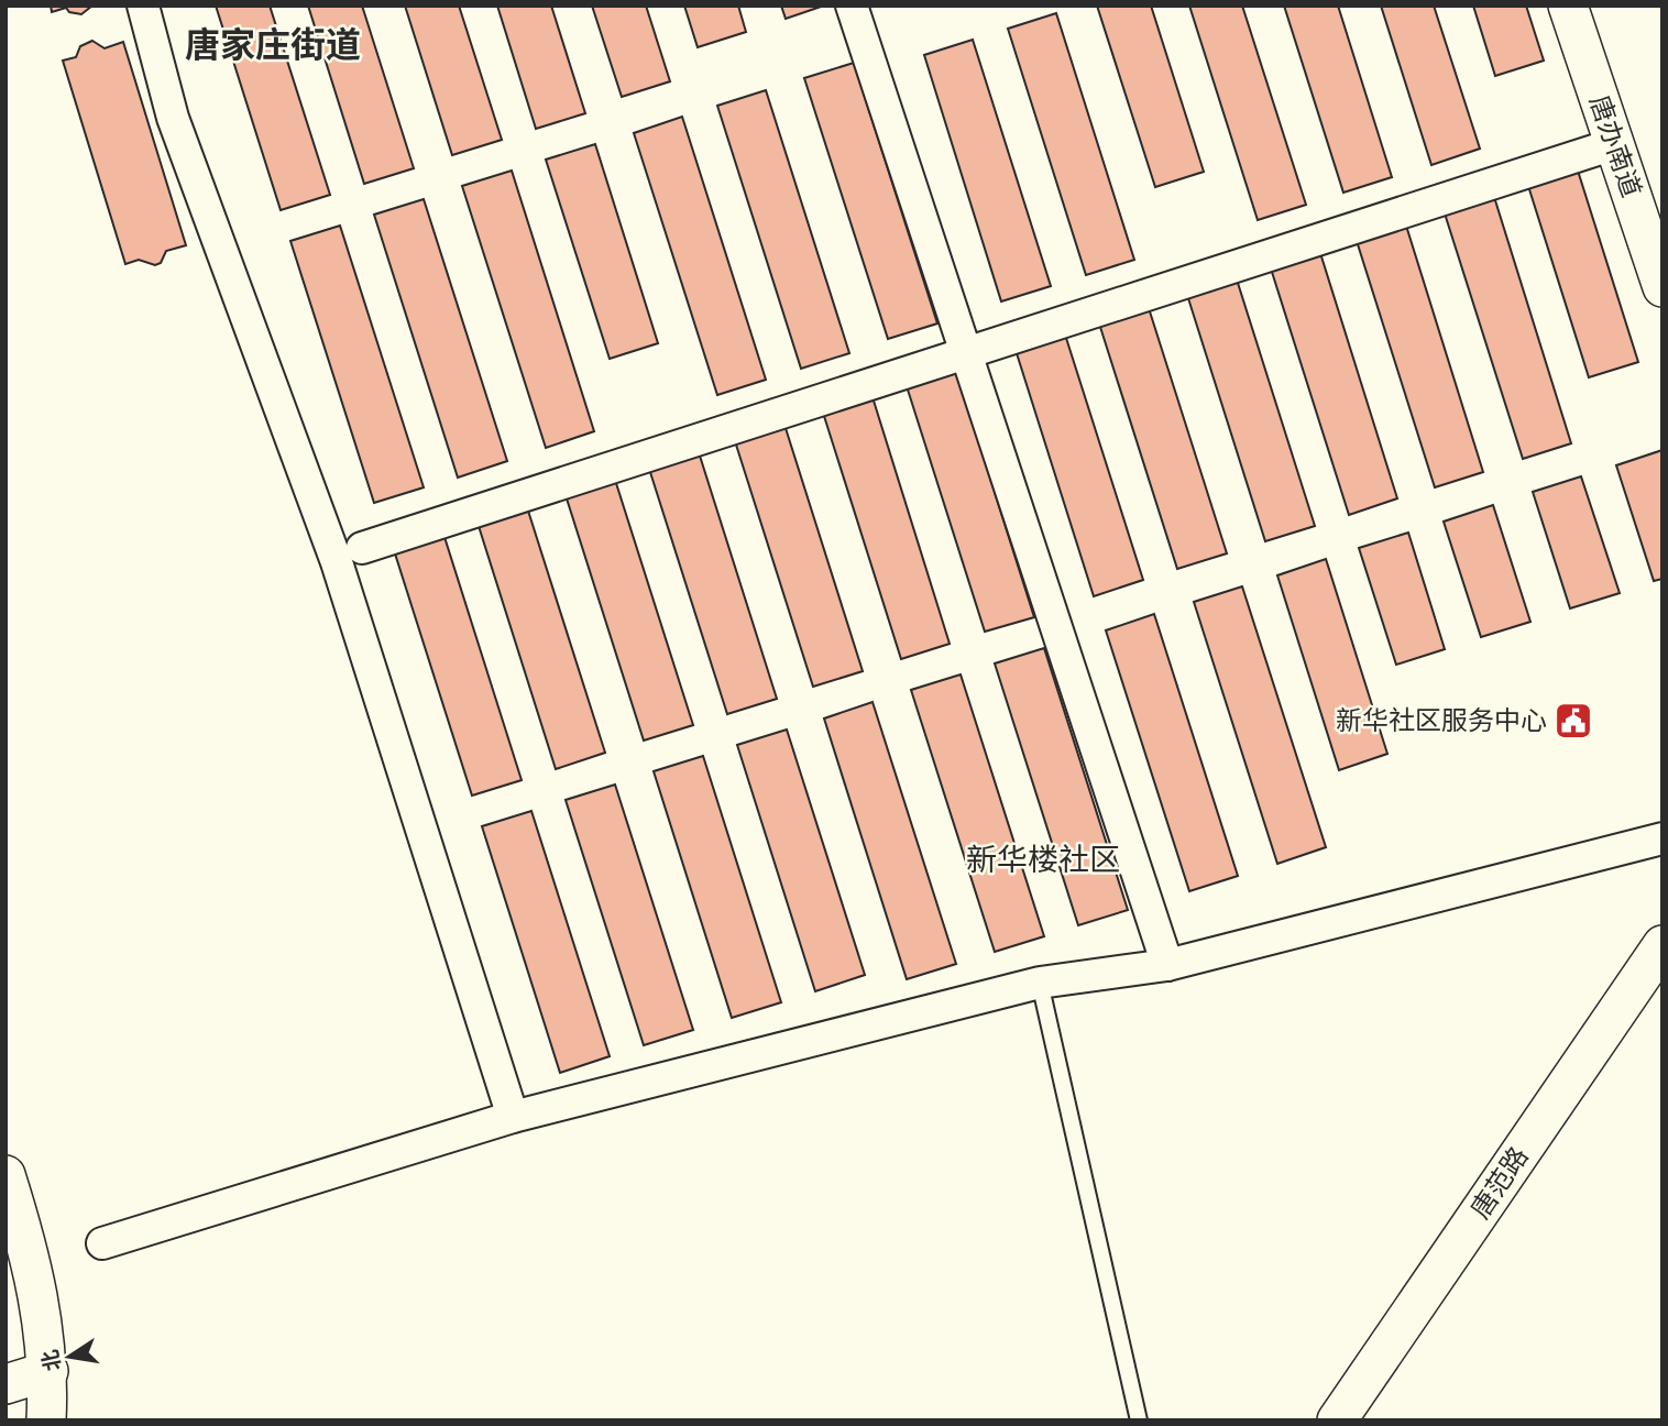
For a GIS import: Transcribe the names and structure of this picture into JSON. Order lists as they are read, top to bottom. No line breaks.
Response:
{"streets":{"street":["唐办南道","唐范路"]},"districts":["唐家庄街道","新华楼社区"],"places":{"public building":["新华社区服务中心"]},"north":"left"}
